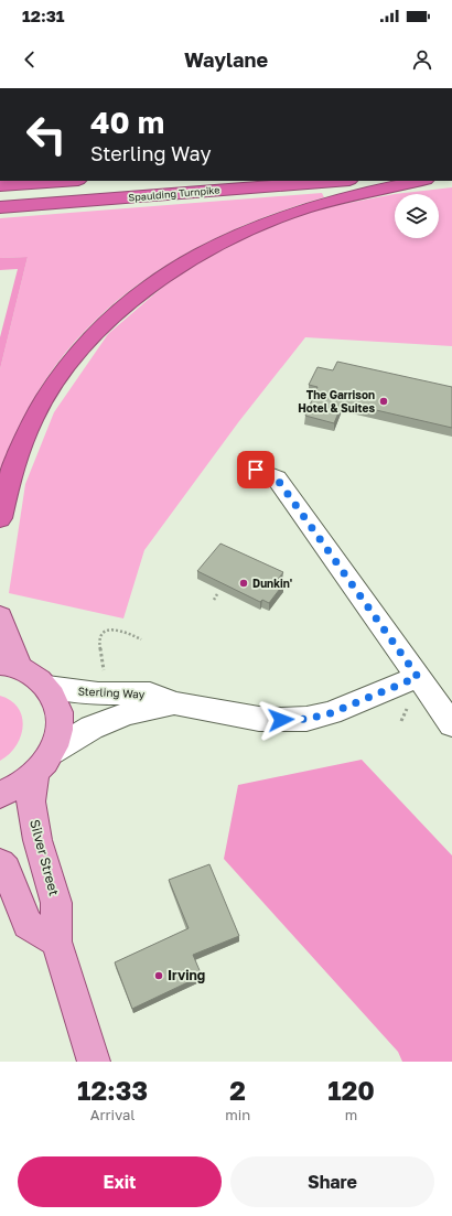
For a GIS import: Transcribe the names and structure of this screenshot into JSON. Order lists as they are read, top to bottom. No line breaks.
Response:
{"streets":{"highway":["Spaulding Turnpike"],"main road":["Silver Street"],"lane":["Sterling Way"]},"places":["The Garrison Hotel & Suites","Dunkin'","Irving"],"page":{"status":"12:31","header":"Waylane","turn":["40 m","Sterling Way"],"eta":["12:33","Arrival","2","min","120","m"],"buttons":["Exit","Share"]}}
